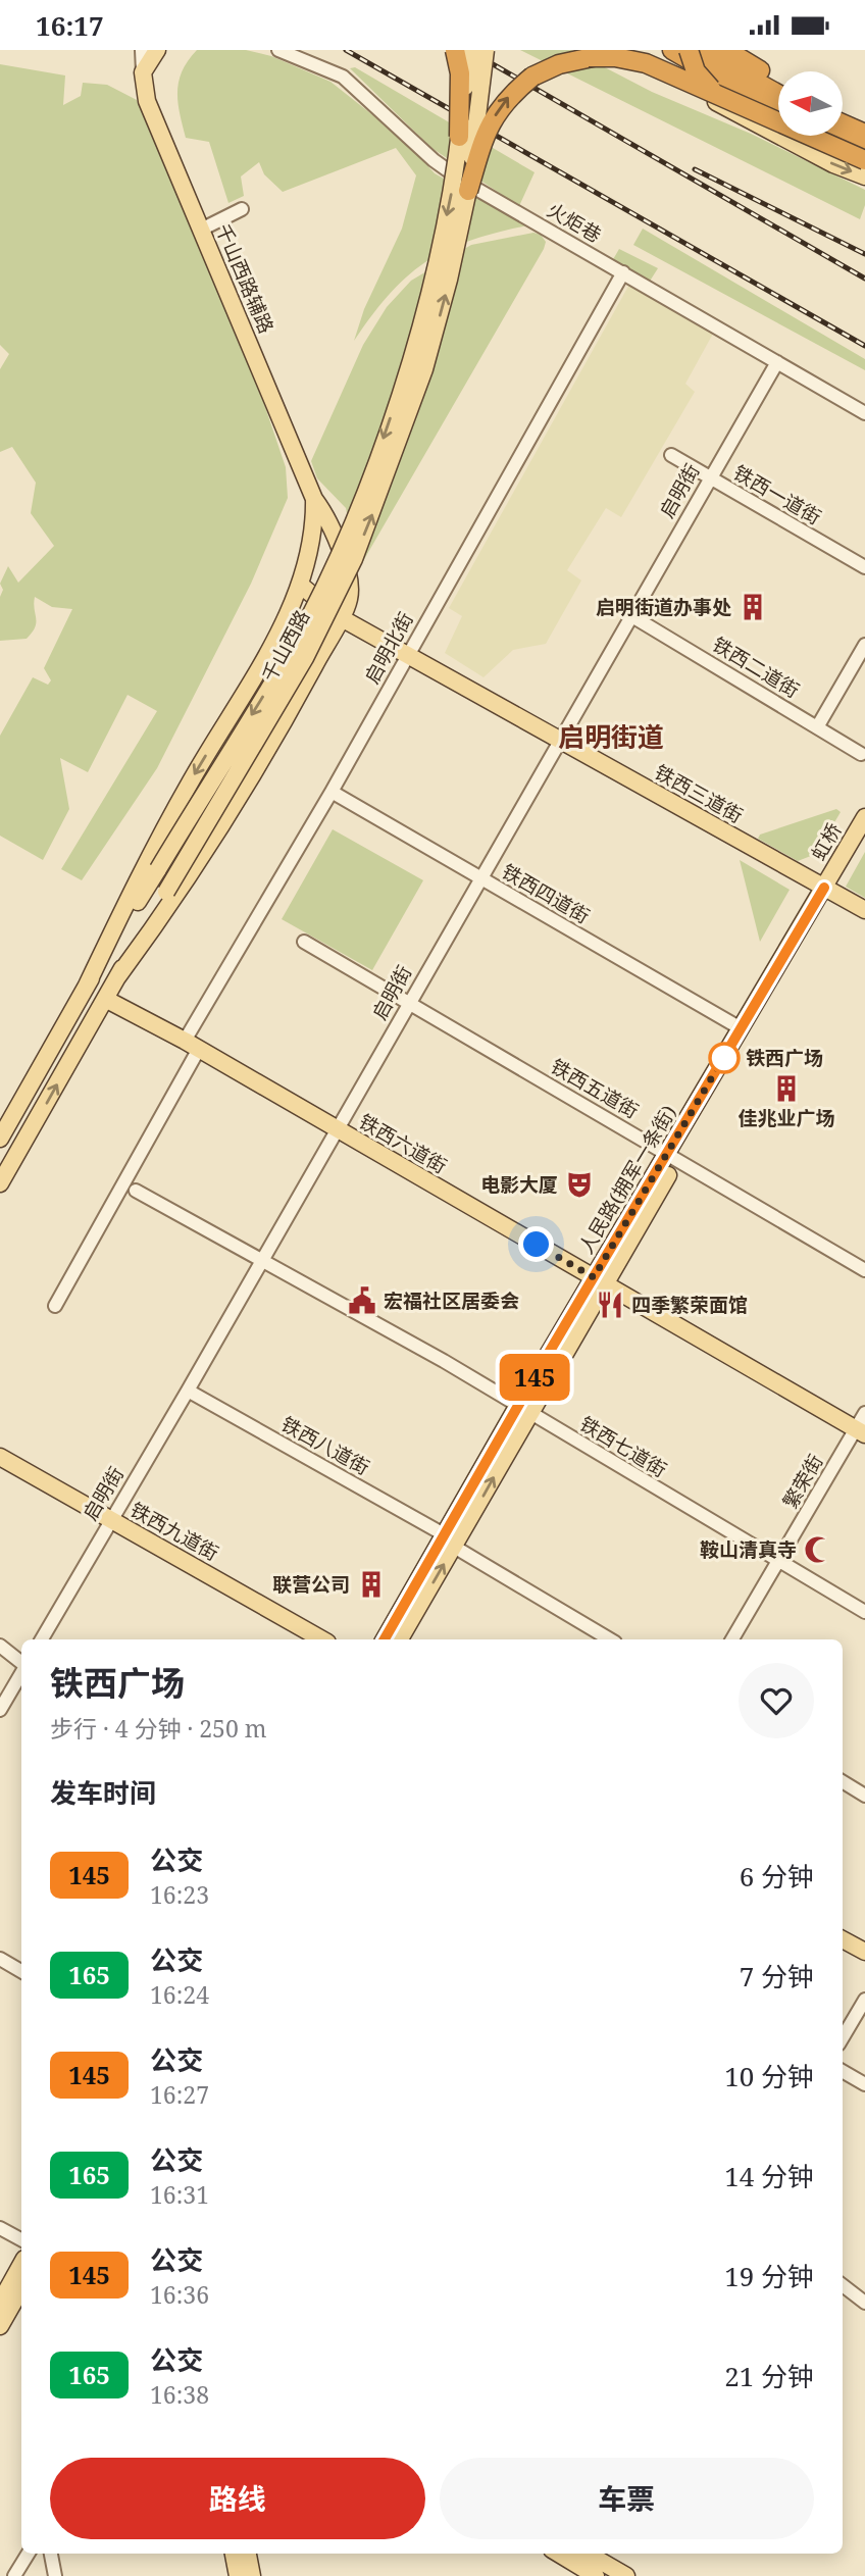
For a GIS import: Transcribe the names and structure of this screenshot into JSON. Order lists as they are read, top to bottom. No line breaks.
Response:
{"streets":{"main road":["千山西路辅路","千山西路","铁西三道街","虹桥","铁西六道街","人民路(拥军一条街)","铁西九道街"],"street":["火炬巷","启明街","铁西一道街","启明北街","铁西二道街","铁西四道街","铁西五道街","铁西八道街","铁西七道街","繁荣街"]},"crossings":[["火炬巷","启明街"],["火炬巷","启明北街"],["千山西路辅路","铁西三道街"],["启明街","铁西一道街"],["启明街","铁西二道街"],["启明街","铁西三道街"],["启明街","铁西四道街"],["启明街","铁西五道街"],["启明街","铁西六道街"],["启明街","铁西八道街"],["启明街","铁西七道街"],["启明街","铁西九道街"],["千山西路","铁西六道街"],["启明北街","铁西三道街"],["启明北街","铁西四道街"],["启明北街","铁西六道街"],["铁西三道街","虹桥"],["铁西三道街","人民路(拥军一条街)"],["虹桥","人民路(拥军一条街)"],["铁西四道街","人民路(拥军一条街)"],["铁西五道街","人民路(拥军一条街)"],["铁西六道街","人民路(拥军一条街)"],["铁西六道街","繁荣街"],["人民路(拥军一条街)","铁西八道街"],["人民路(拥军一条街)","铁西七道街"],["铁西七道街","繁荣街"]],"districts":["启明街道"],"places":{"building":["启明街道办事处","佳兆业广场","联营公司"],"other":["铁西广场"],"theatre":["电影大厦"],"public building":["宏福社区居委会"],"restaurant":["四季繁荣面馆"],"mosque":["鞍山清真寺"]},"lines":["bus line 145"],"north":"left","page":{"status":"16:17","on_map":"145","heading":[["铁西广场","步行 · 4 分钟 · 250 m"],"发车时间"],"list":[{"mark":"145","name":"公交","note":"16:23","value":"6 分钟"},{"mark":"165","name":"公交","note":"16:24","value":"7 分钟"},{"mark":"145","name":"公交","note":"16:27","value":"10 分钟"},{"mark":"165","name":"公交","note":"16:31","value":"14 分钟"},{"mark":"145","name":"公交","note":"16:36","value":"19 分钟"},{"mark":"165","name":"公交","note":"16:38","value":"21 分钟"}],"buttons":["路线","车票"]}}
